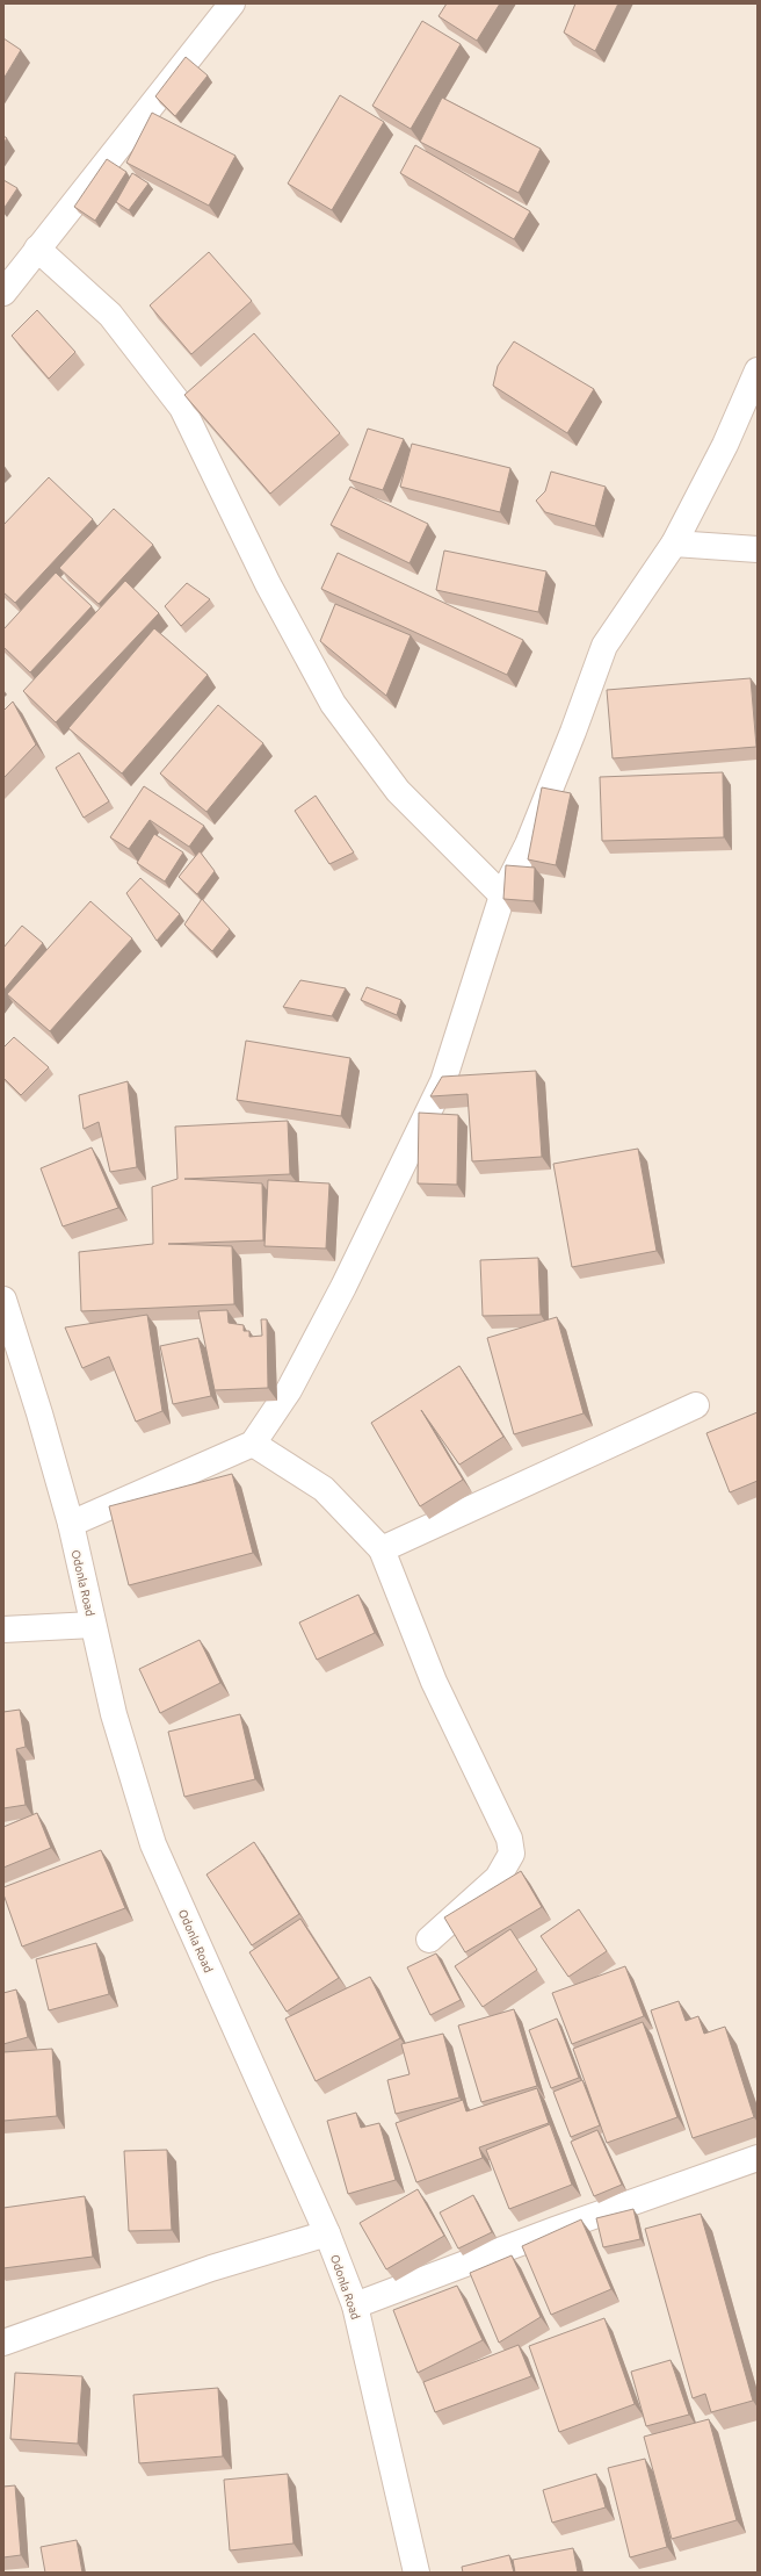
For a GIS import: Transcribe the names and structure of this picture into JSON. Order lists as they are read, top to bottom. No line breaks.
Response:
{"streets":{"street":["Odonla Road"]}}
